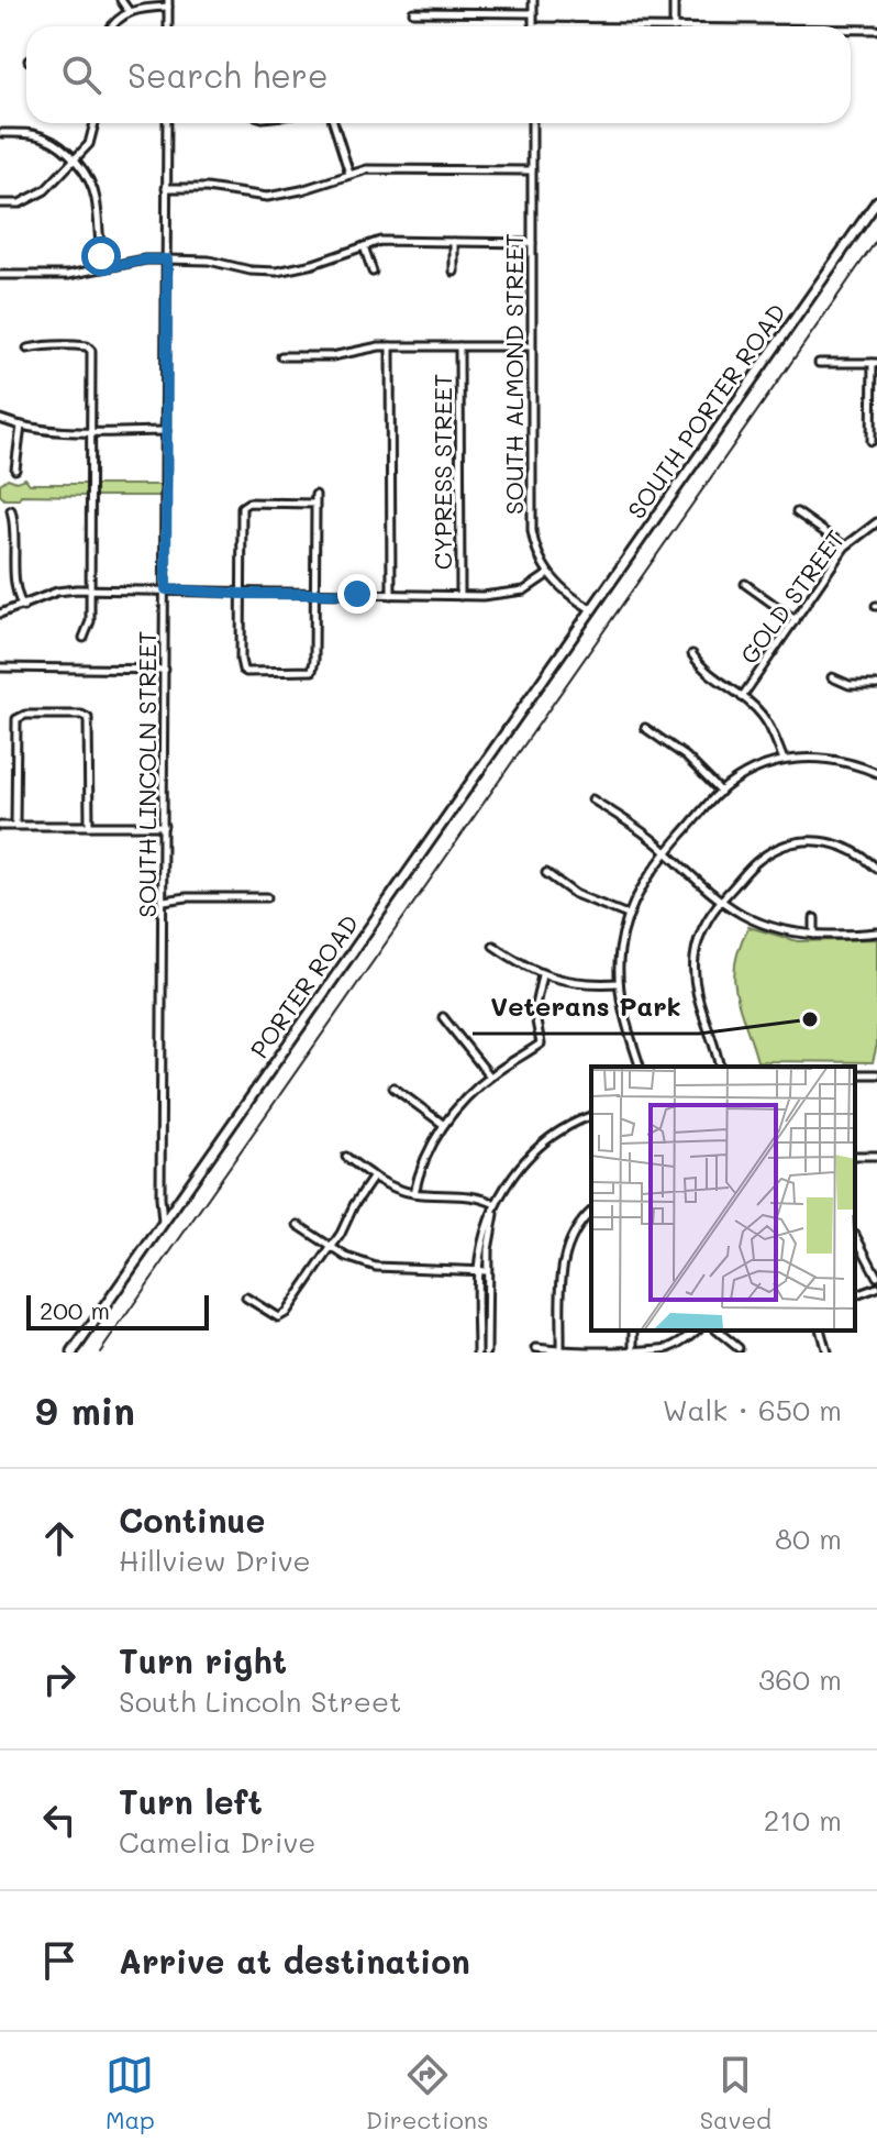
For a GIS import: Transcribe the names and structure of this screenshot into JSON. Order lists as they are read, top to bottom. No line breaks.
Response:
{"streets":{"street":["SOUTH ALMOND STREET","SOUTH PORTER ROAD","CYPRESS STREET","GOLD STREET","SOUTH LINCOLN STREET","PORTER ROAD"]},"crossings":[["SOUTH ALMOND STREET","SOUTH PORTER ROAD"],["SOUTH PORTER ROAD","PORTER ROAD"],["SOUTH LINCOLN STREET","PORTER ROAD"]],"places":["Veterans Park"],"scale_bar":"200 m","page":{"search":"Search here","scale":"200 m","heading":["9 min","Walk · 650 m"],"list":[["Continue","Hillview Drive","80 m"],["Turn right","South Lincoln Street","360 m"],["Turn left","Camelia Drive","210 m"],"Arrive at destination"],"nav":["Map","Directions","Saved"]}}
